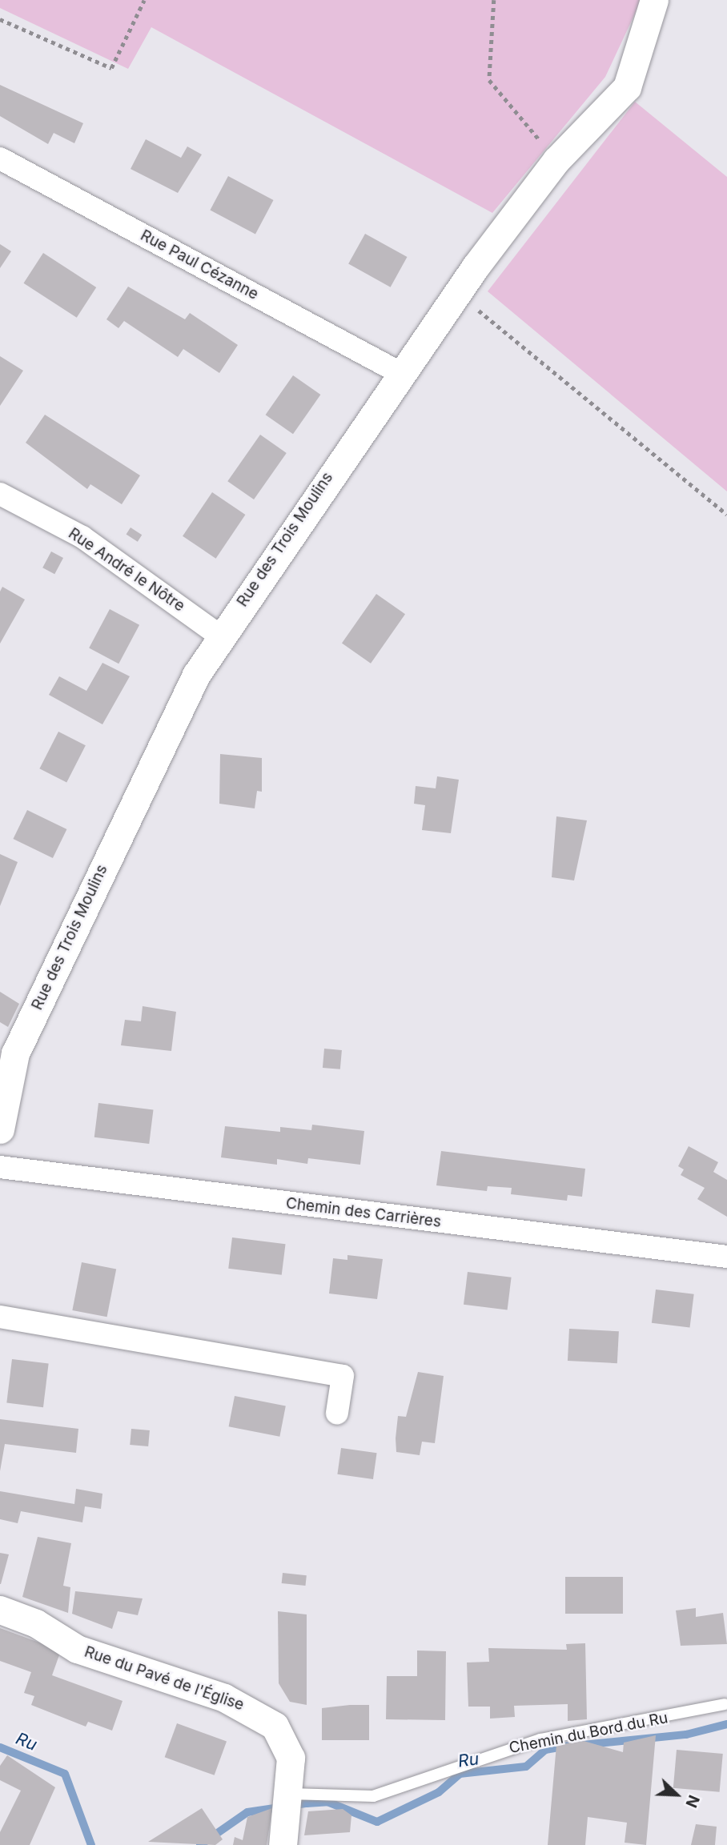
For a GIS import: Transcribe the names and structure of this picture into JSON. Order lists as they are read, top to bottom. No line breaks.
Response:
{"streets":{"street":["Rue Paul Cézanne","Rue des Trois Moulins","Rue André le Nôtre","Chemin des Carrières","Rue du Pavé de l'Église"],"lane":["Chemin du Bord du Ru"]},"crossings":[["Rue Paul Cézanne","Rue des Trois Moulins"],["Rue des Trois Moulins","Rue André le Nôtre"],["Rue du Pavé de l'Église","Chemin du Bord du Ru"]],"water":["Ru"],"north":"bottom right"}
